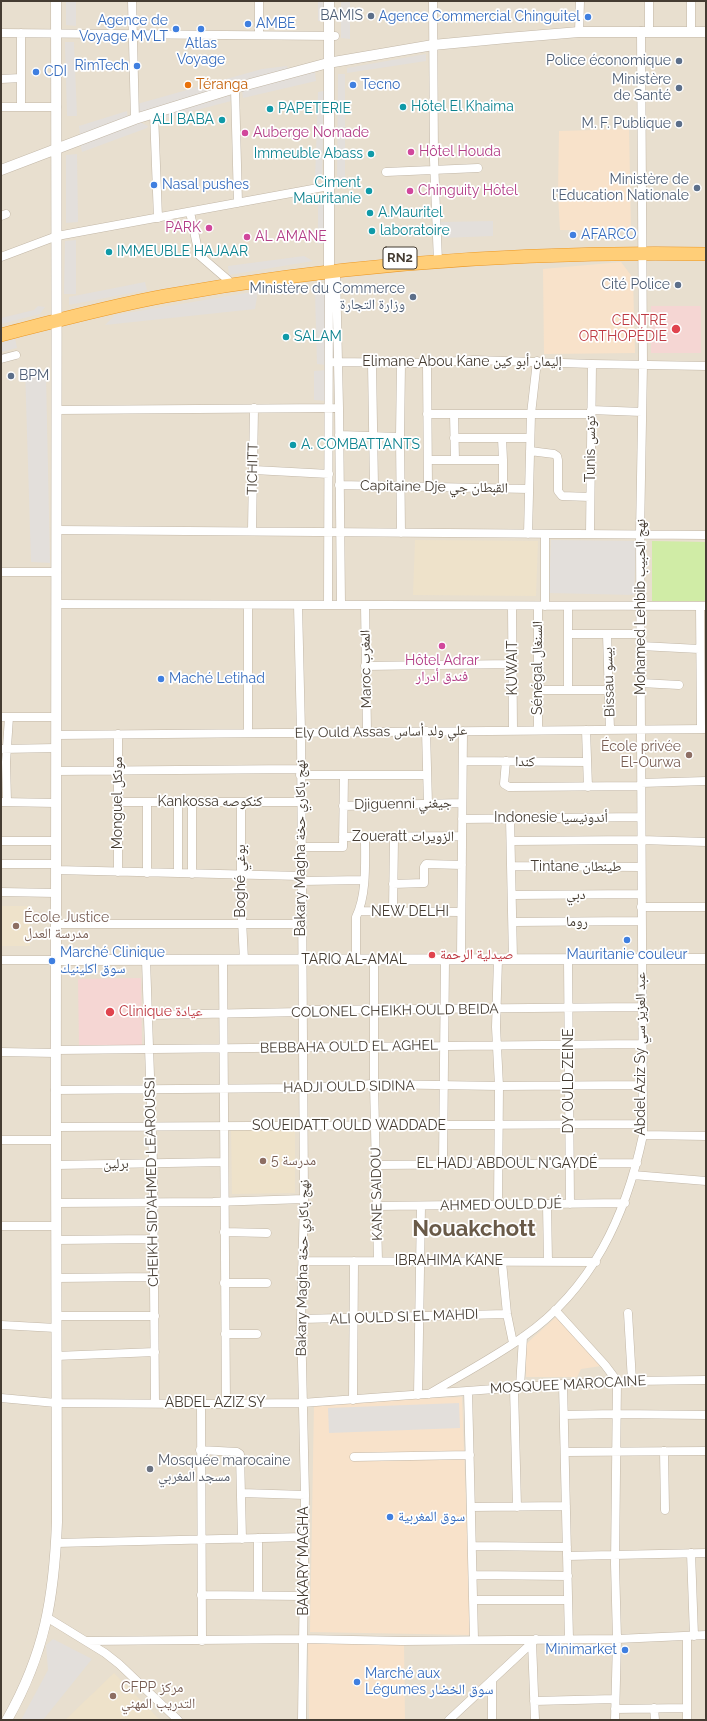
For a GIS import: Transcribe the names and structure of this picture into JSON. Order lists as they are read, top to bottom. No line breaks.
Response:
{"streets":{"highway":["RN2"],"street":["Elimane Abou Kane إليمان أبو كين","Tunis تونس","TICHITT","Capitaine Dje القبطان جي","Mohamed Lehbib نهج الحبيب","KUWAIT","Sénégal السنغال","Maroc المغرب","Bissau بيسو","Ely Ould Assas علي ولد أساس","كندا","Kankossa كنكوصه","Monguel مونكل","Djiguenni جيغني","Indonesie أندونيسيا","Zoueratt الزويرات","Bakary Magha نهج باكاري حخة","Tintane طينطان","Boghé بوغي","دبي","NEW DELHI","روما","TARIQ AL-AMAL","COLONEL CHEIKH OULD BEIDA","BEBBAHA OULD EL AGHEL","Abdel Aziz Sy عبد العزيز سي","DY OULD ZEINE","HADJI OULD SIDINA","SOUEIDATT OULD WADDADE","برلين","EL HADJ ABDOUL N'GAYDÉ","CHEIKH SID'AHMED LEAROUSSI","KANE SAIDOU","AHMED OULD DJÉ","IBRAHIMA KANE","ALI OULD SI EL MAHDI","MOSQUEE MAROCAINE","ABDEL AZIZ SY","BAKARY MAGHA"]},"crossings":[["RN2","Mohamed Lehbib نهج الحبيب"],["Elimane Abou Kane إليمان أبو كين","Tunis تونس"],["Elimane Abou Kane إليمان أبو كين","Mohamed Lehbib نهج الحبيب"],["Mohamed Lehbib نهج الحبيب","Ely Ould Assas علي ولد أساس"],["Mohamed Lehbib نهج الحبيب","Indonesie أندونيسيا"],["Mohamed Lehbib نهج الحبيب","Tintane طينطان"],["Mohamed Lehbib نهج الحبيب","دبي"],["Mohamed Lehbib نهج الحبيب","روما"],["Mohamed Lehbib نهج الحبيب","TARIQ AL-AMAL"],["Mohamed Lehbib نهج الحبيب","Abdel Aziz Sy عبد العزيز سي"],["KUWAIT","Ely Ould Assas علي ولد أساس"],["Sénégal السنغال","Ely Ould Assas علي ولد أساس"],["Maroc المغرب","Ely Ould Assas علي ولد أساس"],["Bissau بيسو","Ely Ould Assas علي ولد أساس"],["Ely Ould Assas علي ولد أساس","Monguel مونكل"],["Ely Ould Assas علي ولد أساس","Bakary Magha نهج باكاري حخة"],["Kankossa كنكوصه","Monguel مونكل"],["Kankossa كنكوصه","Bakary Magha نهج باكاري حخة"],["Kankossa كنكوصه","Boghé بوغي"],["Bakary Magha نهج باكاري حخة","TARIQ AL-AMAL"],["Bakary Magha نهج باكاري حخة","COLONEL CHEIKH OULD BEIDA"],["Bakary Magha نهج باكاري حخة","BEBBAHA OULD EL AGHEL"],["Bakary Magha نهج باكاري حخة","HADJI OULD SIDINA"],["Bakary Magha نهج باكاري حخة","SOUEIDATT OULD WADDADE"],["Bakary Magha نهج باكاري حخة","IBRAHIMA KANE"],["Bakary Magha نهج باكاري حخة","ALI OULD SI EL MAHDI"],["Bakary Magha نهج باكاري حخة","ABDEL AZIZ SY"],["Bakary Magha نهج باكاري حخة","BAKARY MAGHA"],["Boghé بوغي","TARIQ AL-AMAL"],["TARIQ AL-AMAL","Abdel Aziz Sy عبد العزيز سي"],["TARIQ AL-AMAL","DY OULD ZEINE"],["TARIQ AL-AMAL","CHEIKH SID'AHMED LEAROUSSI"],["TARIQ AL-AMAL","KANE SAIDOU"],["COLONEL CHEIKH OULD BEIDA","Abdel Aziz Sy عبد العزيز سي"],["COLONEL CHEIKH OULD BEIDA","DY OULD ZEINE"],["COLONEL CHEIKH OULD BEIDA","CHEIKH SID'AHMED LEAROUSSI"],["COLONEL CHEIKH OULD BEIDA","KANE SAIDOU"],["BEBBAHA OULD EL AGHEL","Abdel Aziz Sy عبد العزيز سي"],["BEBBAHA OULD EL AGHEL","DY OULD ZEINE"],["BEBBAHA OULD EL AGHEL","CHEIKH SID'AHMED LEAROUSSI"],["BEBBAHA OULD EL AGHEL","KANE SAIDOU"],["Abdel Aziz Sy عبد العزيز سي","HADJI OULD SIDINA"],["Abdel Aziz Sy عبد العزيز سي","SOUEIDATT OULD WADDADE"],["Abdel Aziz Sy عبد العزيز سي","EL HADJ ABDOUL N'GAYDÉ"],["Abdel Aziz Sy عبد العزيز سي","AHMED OULD DJÉ"],["Abdel Aziz Sy عبد العزيز سي","IBRAHIMA KANE"],["Abdel Aziz Sy عبد العزيز سي","MOSQUEE MAROCAINE"],["Abdel Aziz Sy عبد العزيز سي","ABDEL AZIZ SY"],["DY OULD ZEINE","HADJI OULD SIDINA"],["DY OULD ZEINE","SOUEIDATT OULD WADDADE"],["DY OULD ZEINE","EL HADJ ABDOUL N'GAYDÉ"],["DY OULD ZEINE","AHMED OULD DJÉ"],["HADJI OULD SIDINA","CHEIKH SID'AHMED LEAROUSSI"],["HADJI OULD SIDINA","KANE SAIDOU"],["SOUEIDATT OULD WADDADE","CHEIKH SID'AHMED LEAROUSSI"],["SOUEIDATT OULD WADDADE","KANE SAIDOU"],["برلين","CHEIKH SID'AHMED LEAROUSSI"],["EL HADJ ABDOUL N'GAYDÉ","KANE SAIDOU"],["CHEIKH SID'AHMED LEAROUSSI","ABDEL AZIZ SY"],["KANE SAIDOU","AHMED OULD DJÉ"],["KANE SAIDOU","IBRAHIMA KANE"],["MOSQUEE MAROCAINE","ABDEL AZIZ SY"],["ABDEL AZIZ SY","BAKARY MAGHA"]],"districts":["Nouakchott"],"places":["BAMIS","Agence Commercial Chinguitel","AMBE","Agence de Voyage MVLT","Atlas Voyage","Police économique","RimTech","CDI","Téranga","Tecno","Ministère de Santé","Hôtel El Khaima","PAPETERIE","ALI BABA","M. F. Publique","Auberge Nomade","Hôtel Houda","Immeuble Abass","Nasal pushes","Ministère de l'Education Nationale","Ciment Mauritanie","Chinguity Hôtel","A.Mauritel","PARK","laboratoire","AFARCO","AL AMANE","IMMEUBLE HAJAAR","Cité Police","Ministère du Commerce وزارة التجارة","CENTRE ORTHOPÉDIE","SALAM","BPM","A. COMBATTANTS","Hôtel Adrar فندق أدرار","Maché Letihad","École privée El-Ourwa","École Justice مدرسة العدل","Mauritanie couleur","صيدلية الرحمة","Marché Clinique سوق اكلينيك","Clinique عيادة","مدرسة 5","Mosquée marocaine مسجد المغربي","سوق المغربية","Minimarket","Marché aux Légumes سوق الخضار","CFPP مركز التدريب المهني"]}
